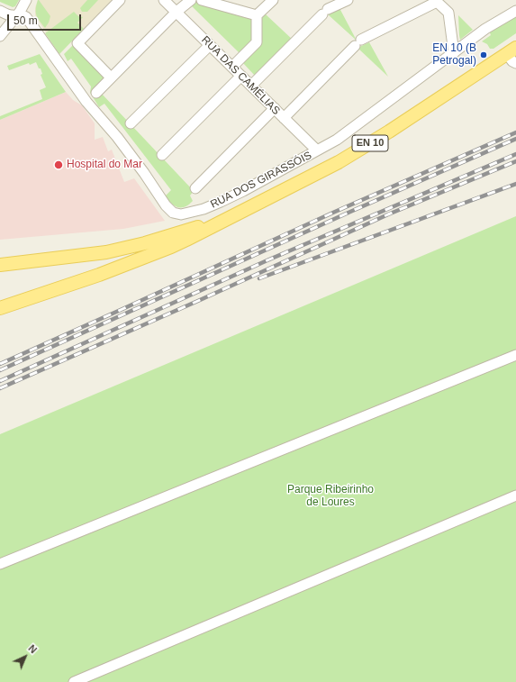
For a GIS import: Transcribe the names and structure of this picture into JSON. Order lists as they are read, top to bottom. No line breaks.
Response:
{"streets":{"main road":["EN 10"],"street":["RUA DAS CAMÉLIAS","RUA DOS GIRASSÓIS"]},"crossings":[["RUA DAS CAMÉLIAS","RUA DOS GIRASSÓIS"]],"parks":["Parque Ribeirinho de Loures"],"places":["EN 10 (B Petrogal)","Hospital do Mar"],"scale_bar":"50 m","north":"top right"}
